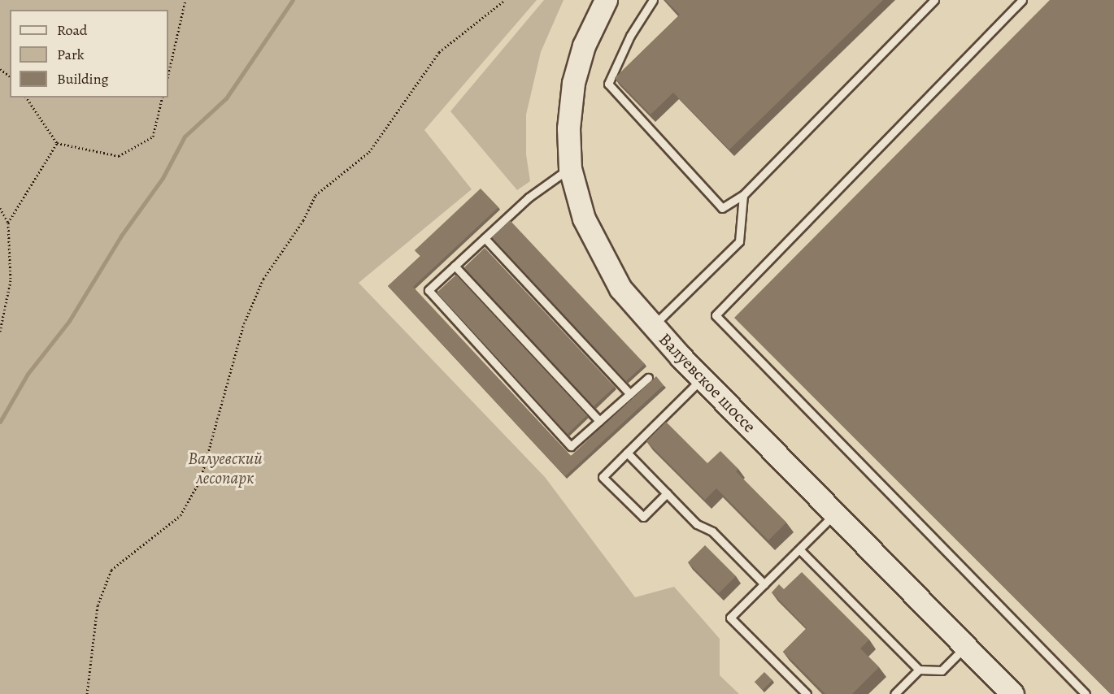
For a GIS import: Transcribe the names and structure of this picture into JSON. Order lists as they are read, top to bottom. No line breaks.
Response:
{"streets":{"main road":["Валуевское шоссе"]},"parks":["Валуевский лесопарк"],"legend":["Road","Park","Building"]}
